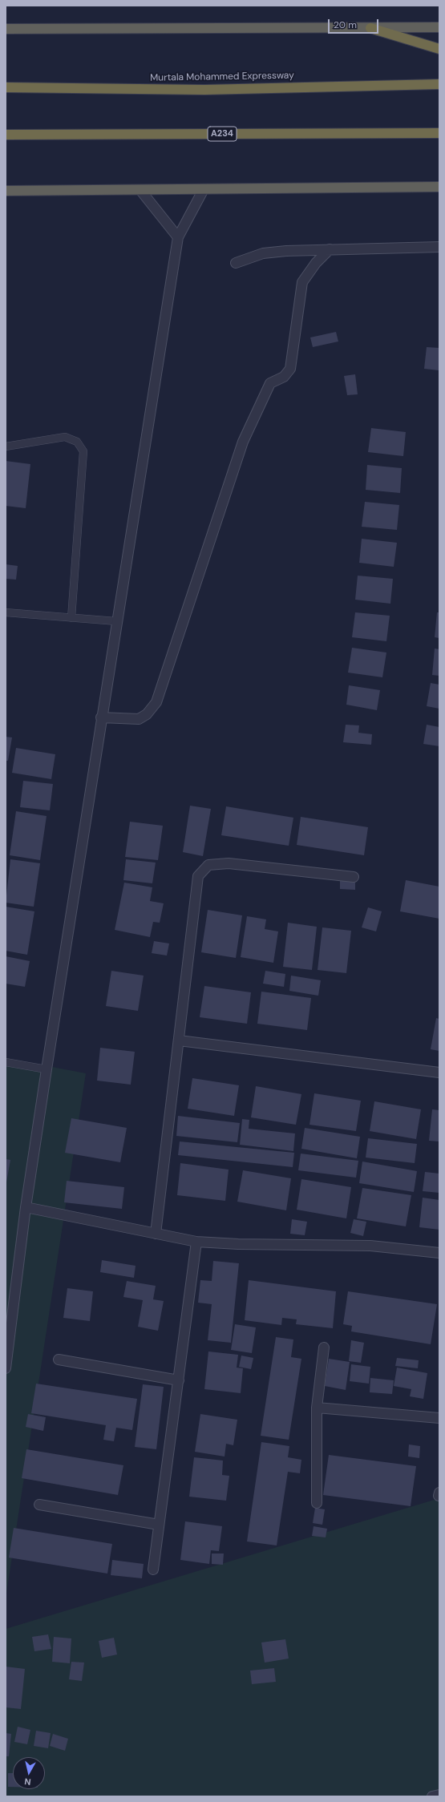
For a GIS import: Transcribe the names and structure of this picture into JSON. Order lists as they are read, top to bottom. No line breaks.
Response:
{"streets":{"highway":["Murtala Mohammed Expressway","A234"]},"scale_bar":"20 m","north":"bottom"}
